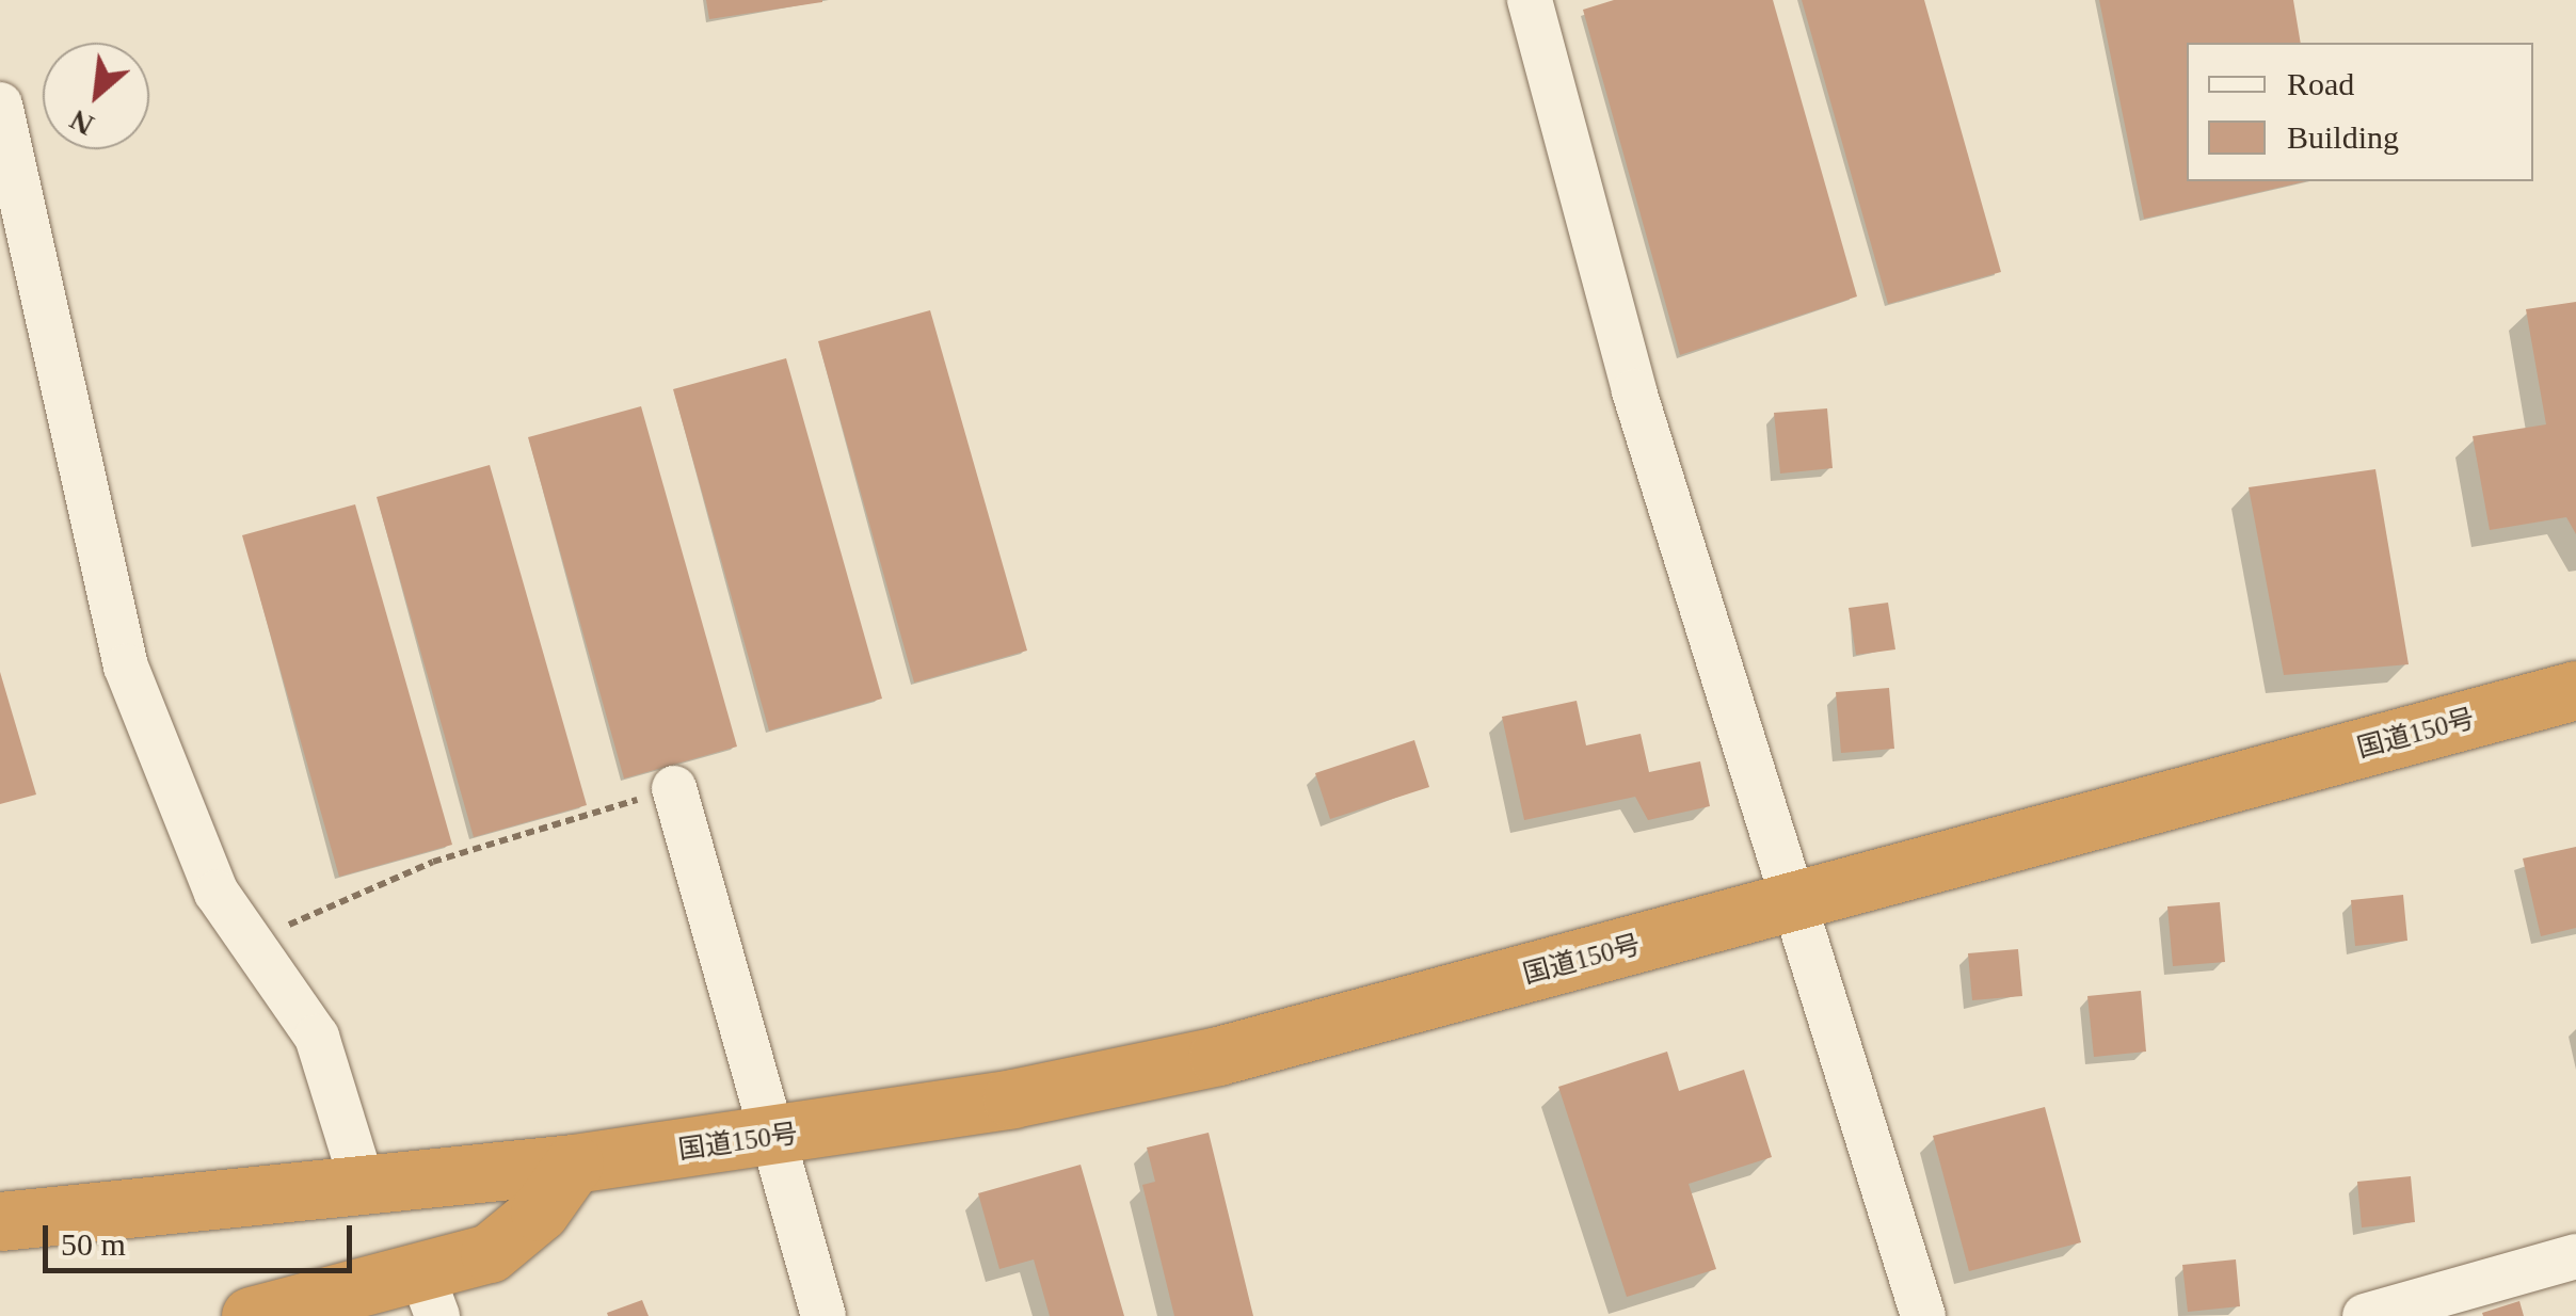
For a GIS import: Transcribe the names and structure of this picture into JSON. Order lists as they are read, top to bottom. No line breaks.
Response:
{"streets":{"highway":["国道150号"]},"legend":["Road","Building"],"scale_bar":"50 m","north":"bottom left"}
